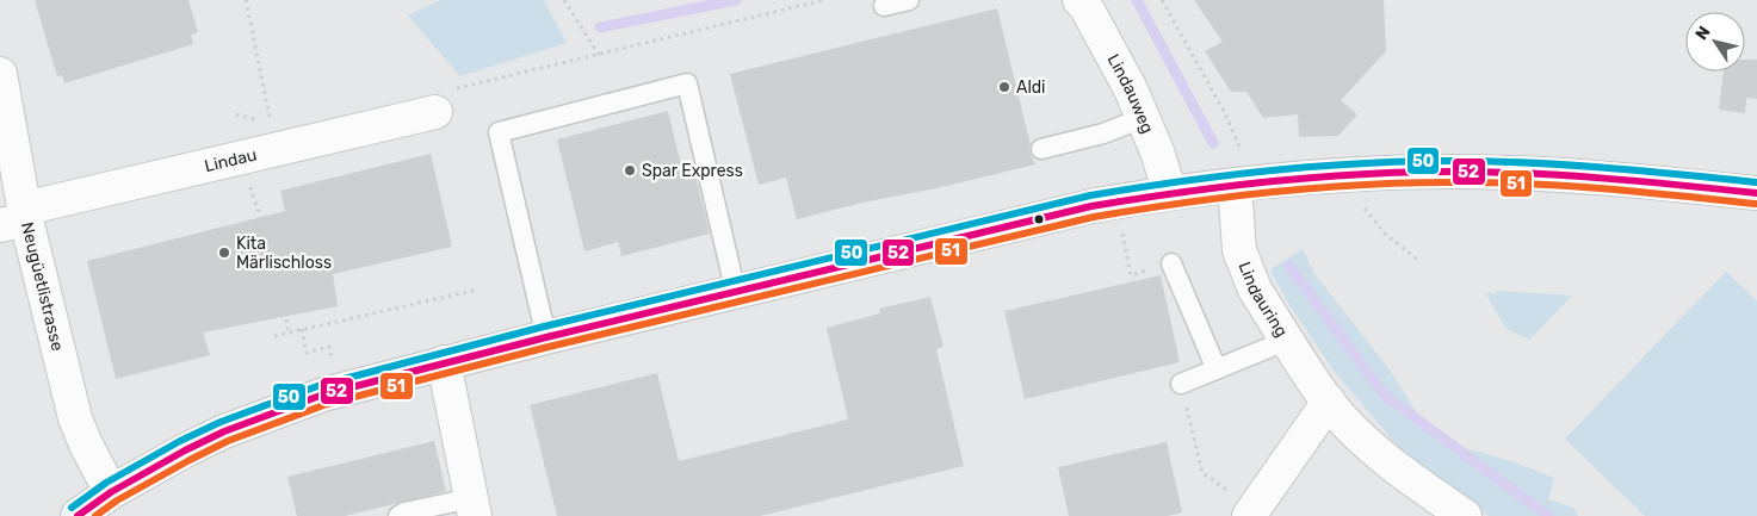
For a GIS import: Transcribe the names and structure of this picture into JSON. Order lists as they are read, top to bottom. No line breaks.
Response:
{"streets":{"street":["Lindauweg","Lindau","Neugüetlistrasse","Lindauring"]},"crossings":[["Lindau","Neugüetlistrasse"]],"places":["Aldi","Spar Express","Kita Märlischloss"],"lines":["transit line 50","transit line 52","transit line 51"],"north":"top left"}
